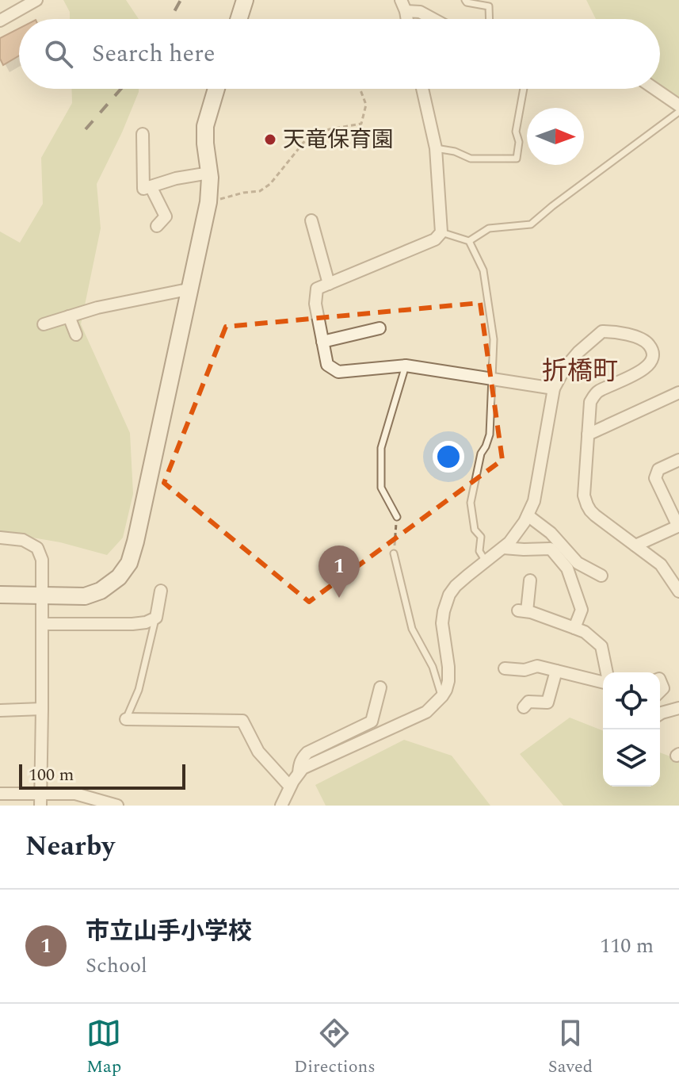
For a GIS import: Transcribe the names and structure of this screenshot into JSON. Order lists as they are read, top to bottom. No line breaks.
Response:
{"districts":["折橋町"],"places":["天竜保育園"],"scale_bar":"100 m","north":"right","page":{"search":"Search here","pins":"1","scale":"100 m","heading":"Nearby","list":[{"mark":"1","name":"市立山手小学校","note":"School","value":"110 m"}],"nav":["Map","Directions","Saved"]}}
